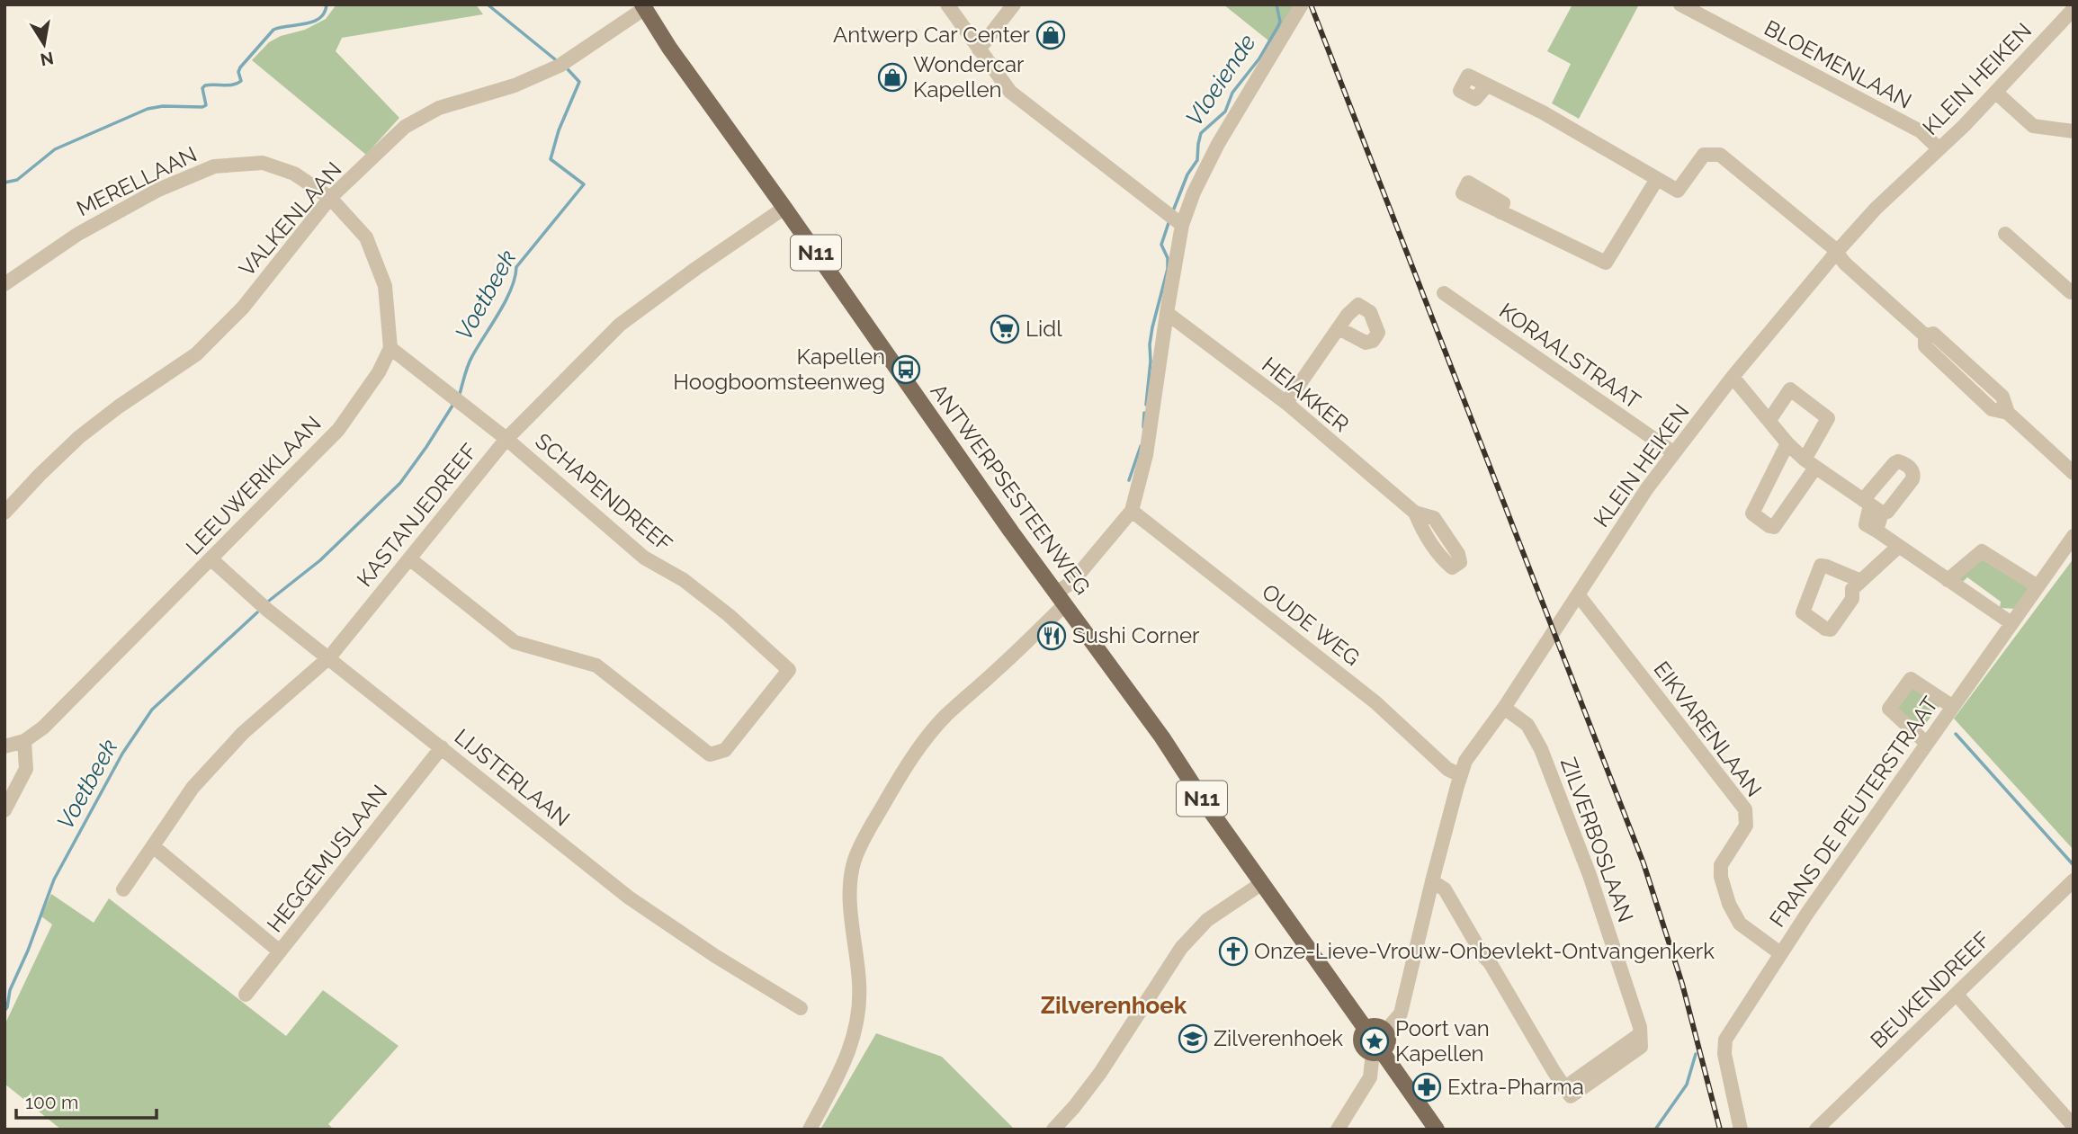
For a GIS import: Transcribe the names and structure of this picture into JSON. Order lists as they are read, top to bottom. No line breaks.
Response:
{"streets":{"main road":["N11","ANTWERPSESTEENWEG"],"street":["BLOEMENLAAN","KLEIN HEIKEN","MERELLAAN","VALKENLAAN","KORAALSTRAAT","HEIAKKER","LEEUWERIKLAAN","SCHAPENDREEF","KASTANJEDREEF","OUDE WEG","EIKVARENLAAN","LIJSTERLAAN","FRANS DE PEUTERSTRAAT","ZILVERBOSLAAN","HEGGEMUSLAAN","BEUKENDREEF"]},"crossings":[["BLOEMENLAAN","KLEIN HEIKEN"],["KLEIN HEIKEN","N11"],["KLEIN HEIKEN","KORAALSTRAAT"],["KLEIN HEIKEN","ANTWERPSESTEENWEG"],["KLEIN HEIKEN","OUDE WEG"],["KLEIN HEIKEN","EIKVARENLAAN"],["KLEIN HEIKEN","ZILVERBOSLAAN"],["MERELLAAN","VALKENLAAN"],["VALKENLAAN","ANTWERPSESTEENWEG"],["N11","ANTWERPSESTEENWEG"],["LEEUWERIKLAAN","SCHAPENDREEF"],["LEEUWERIKLAAN","LIJSTERLAAN"],["ANTWERPSESTEENWEG","KASTANJEDREEF"],["SCHAPENDREEF","KASTANJEDREEF"],["KASTANJEDREEF","LIJSTERLAAN"],["EIKVARENLAAN","FRANS DE PEUTERSTRAAT"],["LIJSTERLAAN","HEGGEMUSLAAN"]],"districts":["Zilverenhoek"],"water":["Vloeiende","Voetbeek"],"places":{"shop":["Antwerp Car Center","Wondercar Kapellen"],"supermarket":["Lidl"],"bus stop":["Kapellen Hoogboomsteenweg"],"restaurant":["Sushi Corner"],"church":["Onze-Lieve-Vrouw-Onbevlekt-Ontvangenkerk"],"school or university":["Zilverenhoek"],"place":["Poort van Kapellen"],"pharmacy":["Extra-Pharma"]},"scale_bar":"100 m","north":"bottom"}
